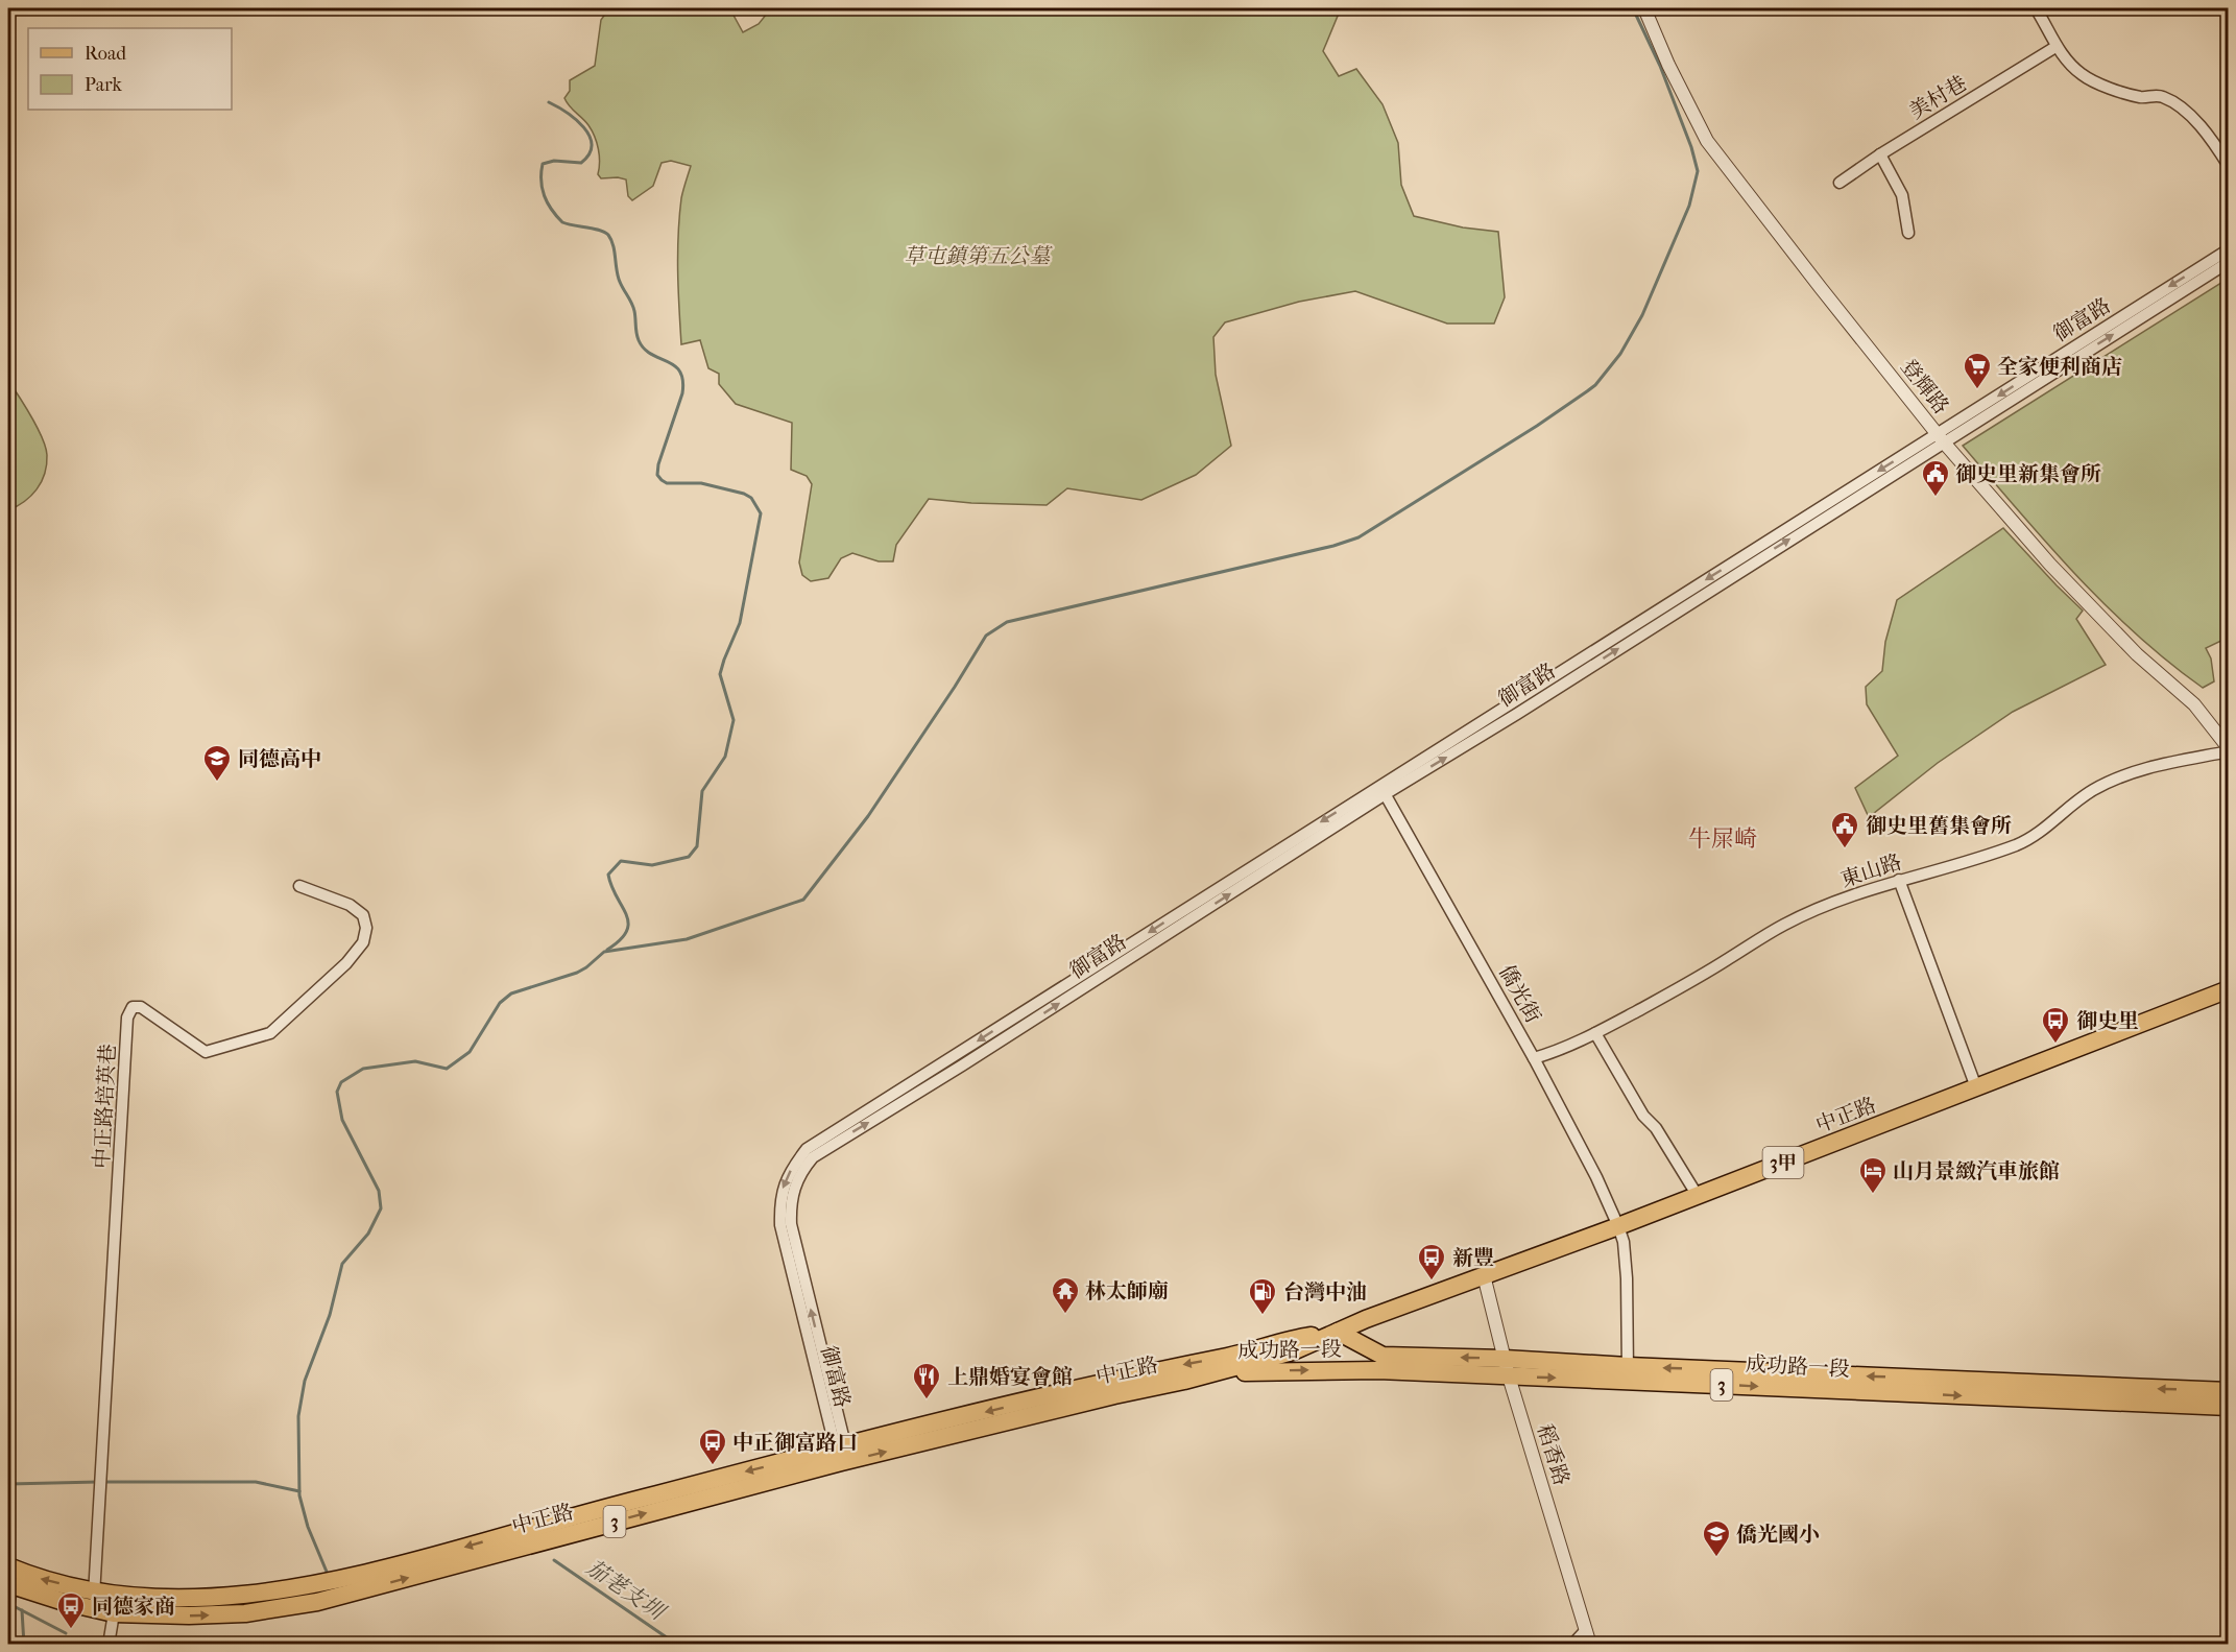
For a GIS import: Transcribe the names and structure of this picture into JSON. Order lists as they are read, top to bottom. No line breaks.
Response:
{"streets":{"main road":["中正路","3甲","成功路一段","3"],"street":["美村巷","御富路","登輝路","東山路","僑光街","中正路培英巷","稻香路"]},"crossings":[["御富路","登輝路"],["御富路","僑光街"],["御富路","中正路"],["登輝路","東山路"],["東山路","僑光街"],["僑光街","中正路"],["僑光街","成功路一段"],["中正路培英巷","中正路"],["中正路","成功路一段"],["中正路","稻香路"],["成功路一段","稻香路"]],"districts":["牛屎崎"],"water":["茄荖支圳"],"parks":["草屯鎮第五公墓"],"places":{"supermarket":["全家便利商店"],"public building":["御史里新集會所","御史里舊集會所"],"school or university":["同德高中","僑光國小"],"bus stop":["御史里","新豐","中正御富路口","同德家商"],"hotel":["山月景緻汽車旅館"],"temple":["林太師廟"],"fuel station":["台灣中油"],"restaurant":["上鼎婚宴會館"]},"legend":["Road","Park"]}
